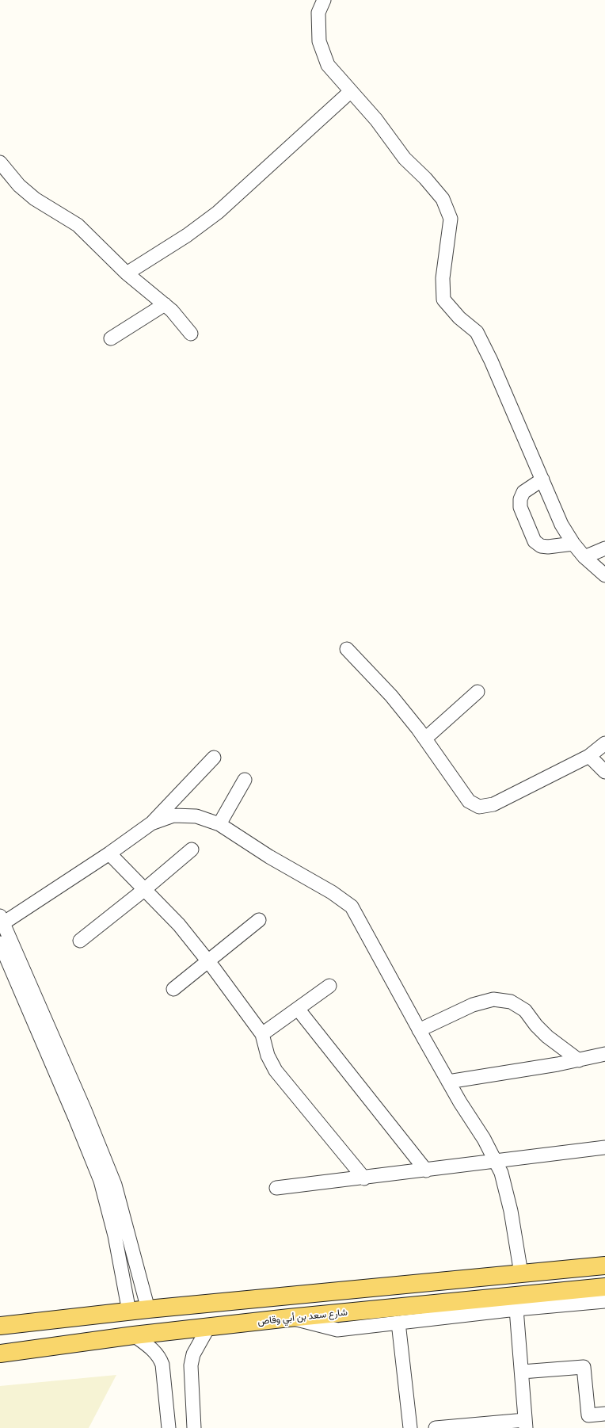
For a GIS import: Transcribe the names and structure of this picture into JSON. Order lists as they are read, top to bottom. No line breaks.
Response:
{"streets":{"main road":["شارع سعد بن أبي وقاص"]}}
